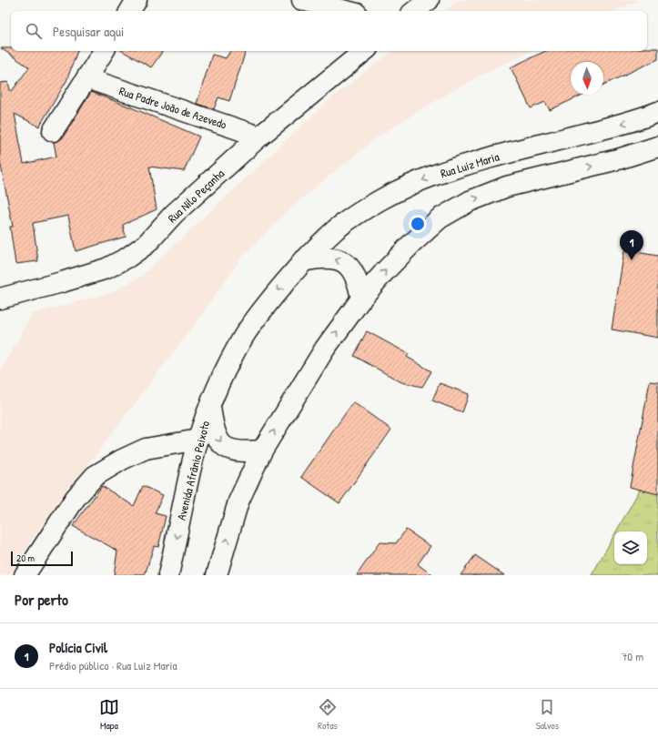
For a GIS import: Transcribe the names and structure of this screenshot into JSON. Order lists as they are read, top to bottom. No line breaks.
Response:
{"streets":{"main road":["Rua Padre João de Azevedo","Rua Luiz Maria","Rua Nilo Peçanha","Avenida Afrânio Peixoto"]},"crossings":[["Rua Padre João de Azevedo","Rua Nilo Peçanha"],["Rua Luiz Maria","Avenida Afrânio Peixoto"]],"scale_bar":"20 m","north":"bottom","page":{"search":"Pesquisar aqui","pins":"1","scale":"20 m","heading":"Por perto","list":[{"mark":"1","name":"Polícia Civil","note":"Prédio público · Rua Luiz Maria","value":"70 m"}],"nav":["Mapa","Rotas","Salvos"]}}
